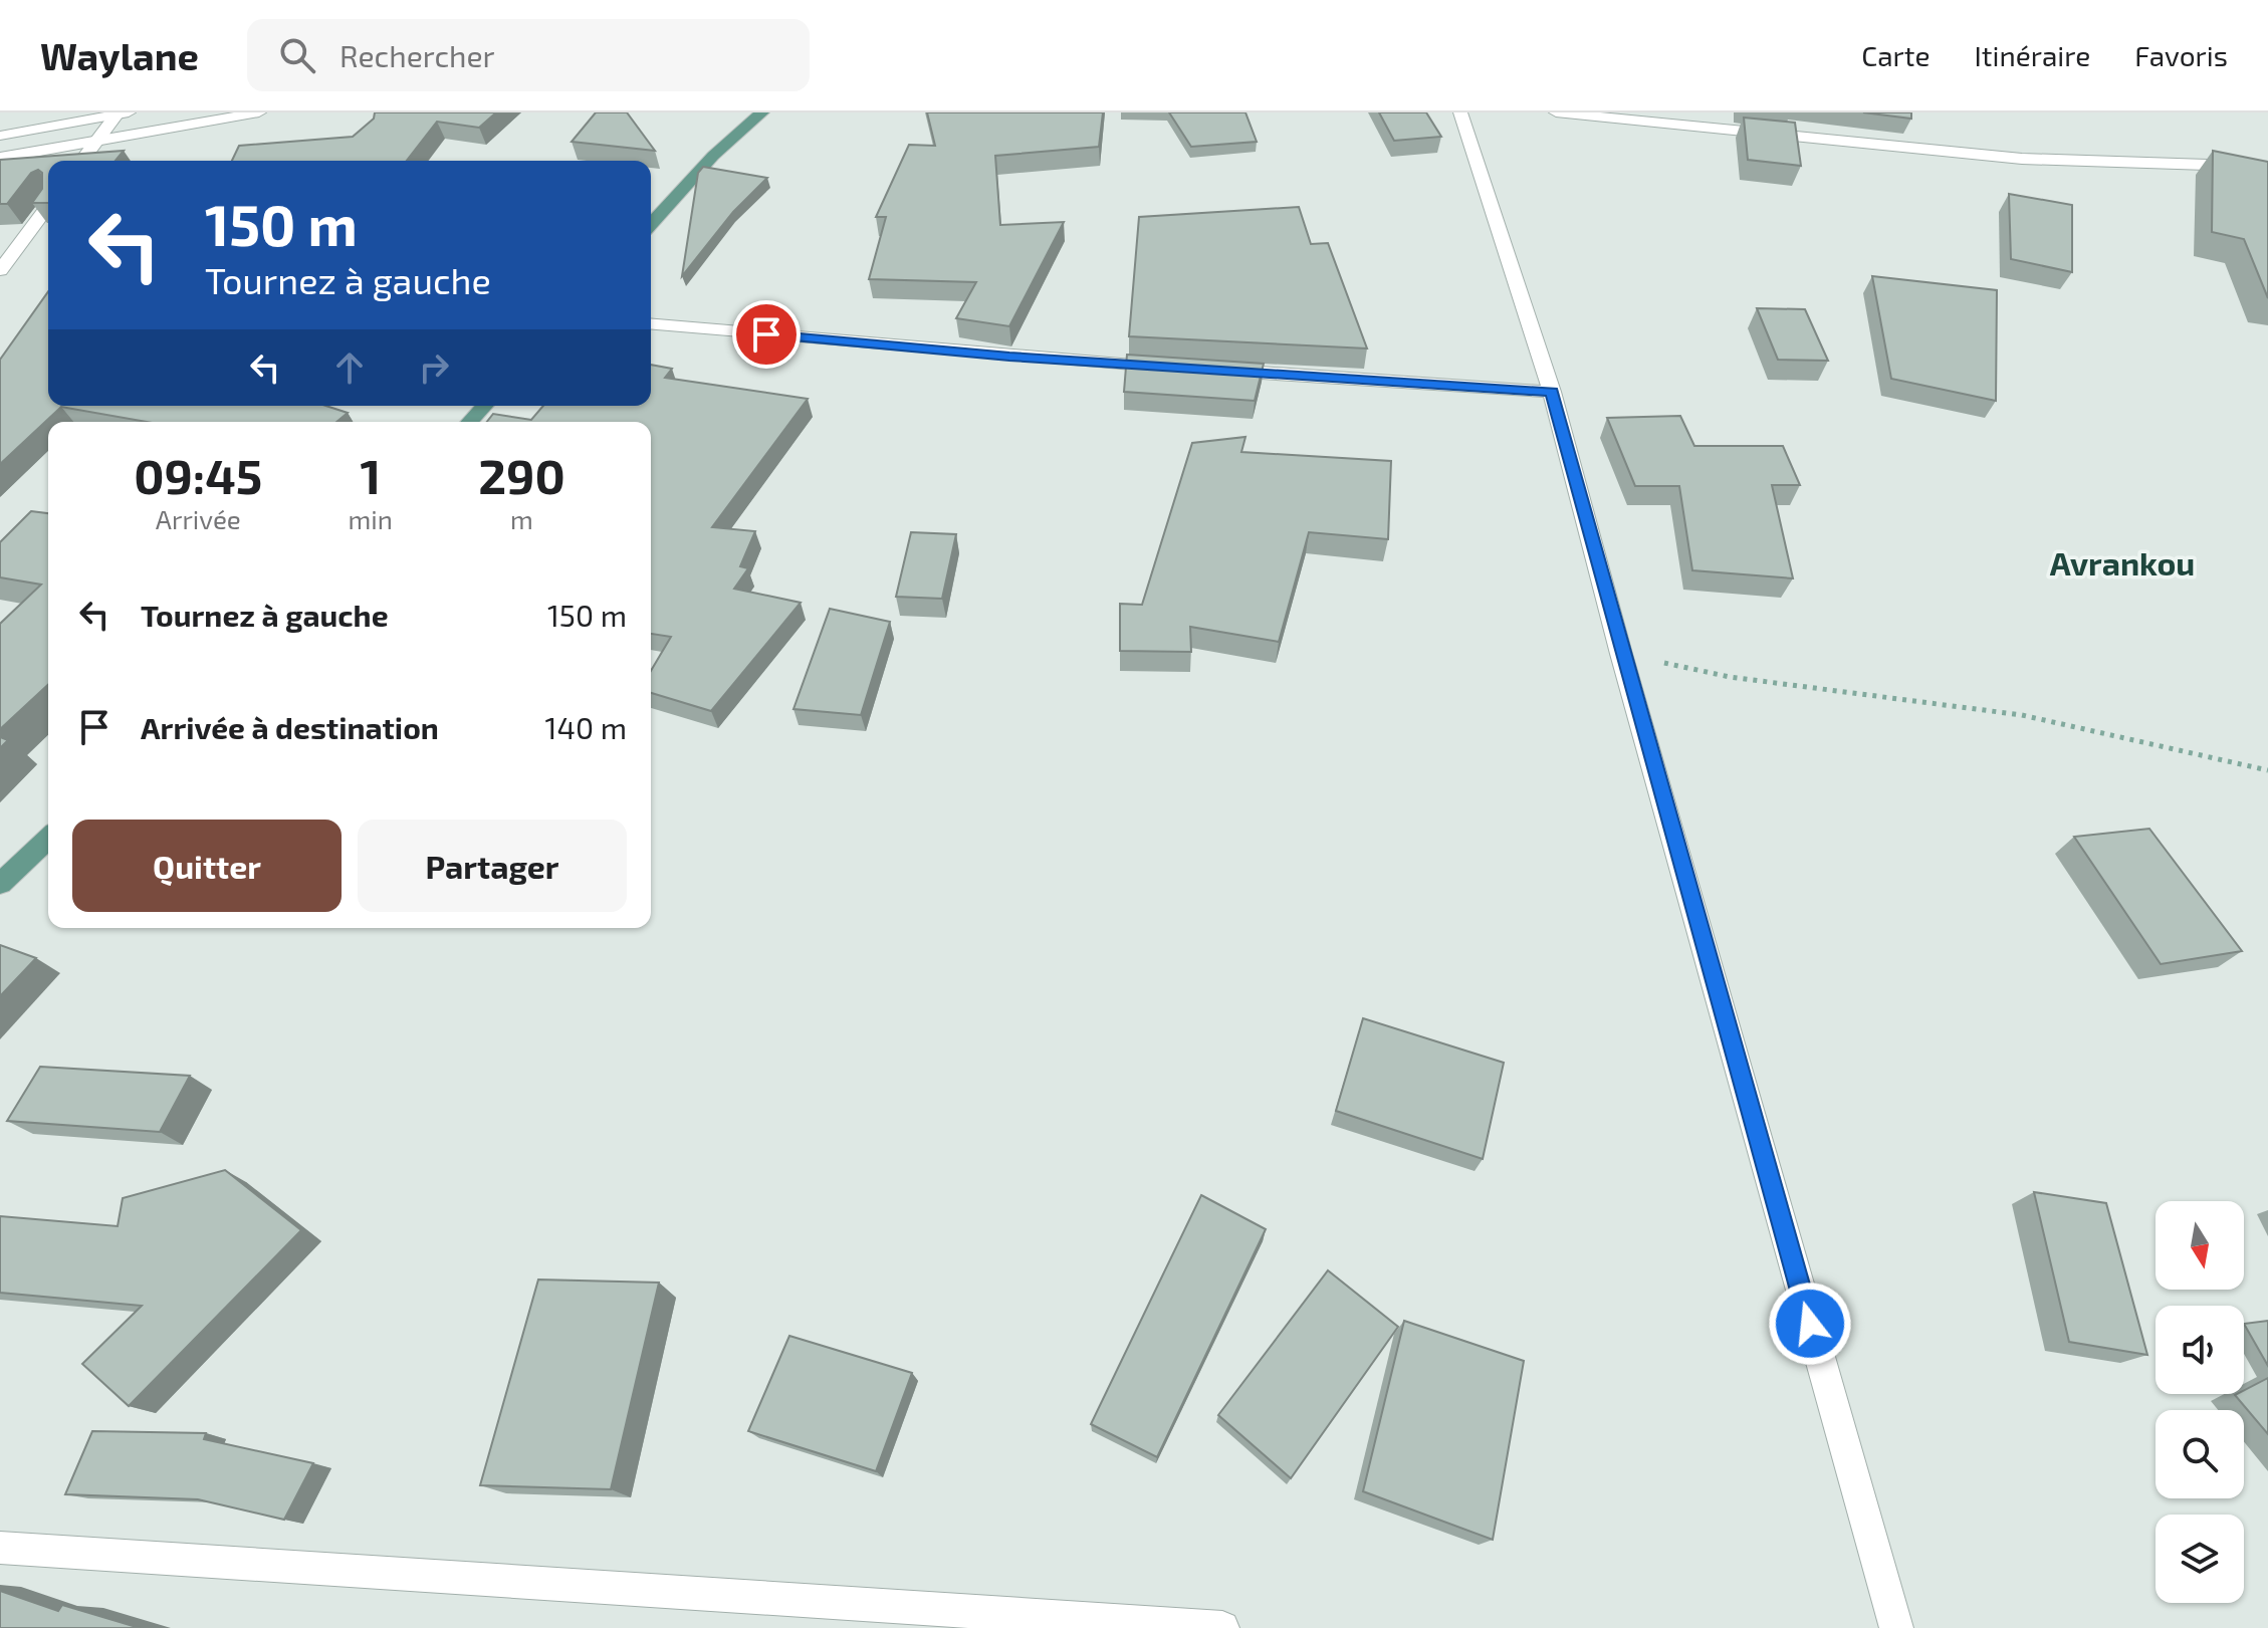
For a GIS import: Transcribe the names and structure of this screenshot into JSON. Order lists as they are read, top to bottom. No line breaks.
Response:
{"districts":["Avrankou"],"north":"bottom","page":{"header":"Waylane","search":"Rechercher","nav":["Carte","Itinéraire","Favoris"],"turn":["150 m","Tournez à gauche"],"eta":["09:45","Arrivée","1","min","290","m"],"list":[{"name":"Tournez à gauche","value":"150 m"},{"name":"Arrivée à destination","value":"140 m"}],"buttons":["Quitter","Partager"]}}
